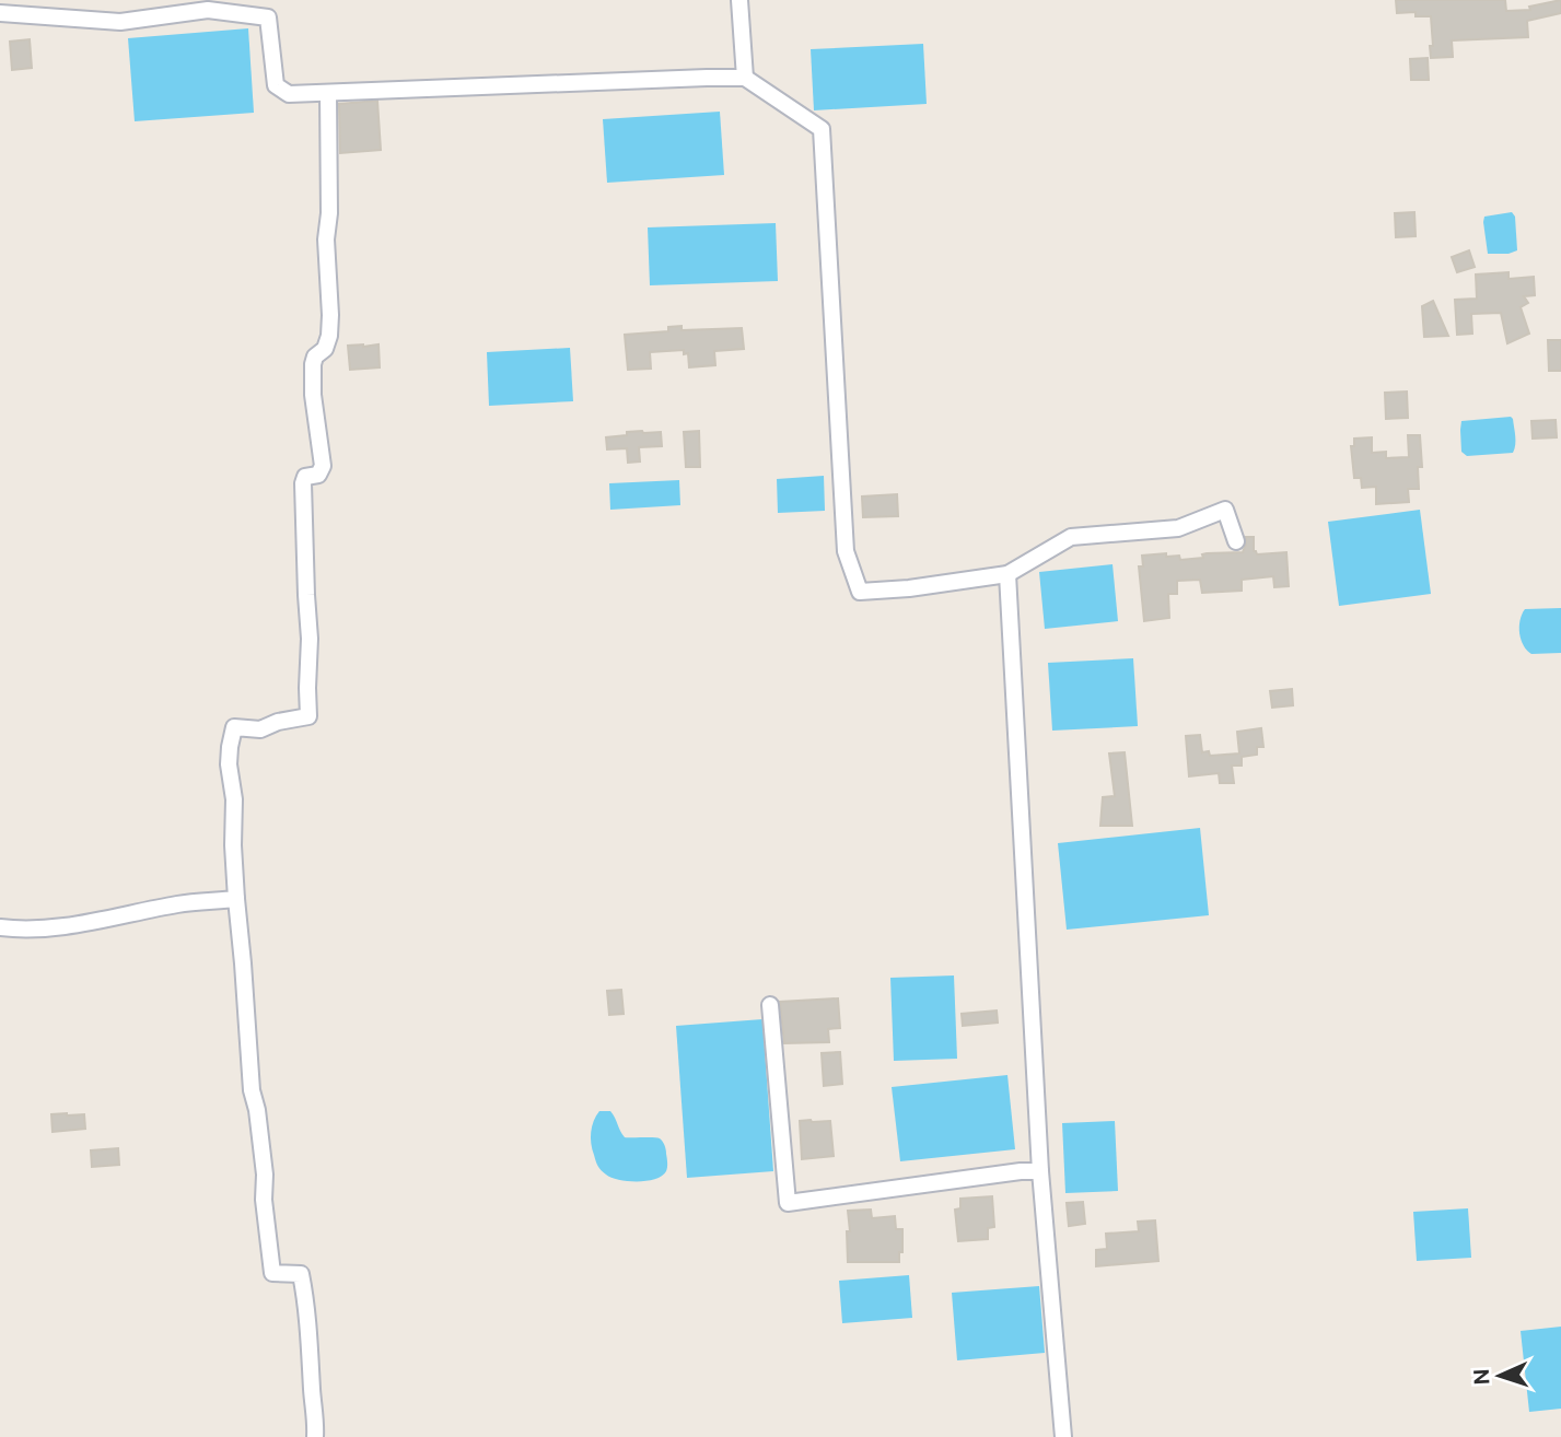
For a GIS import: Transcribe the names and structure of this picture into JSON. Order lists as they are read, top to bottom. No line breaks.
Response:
{"north":"left"}
